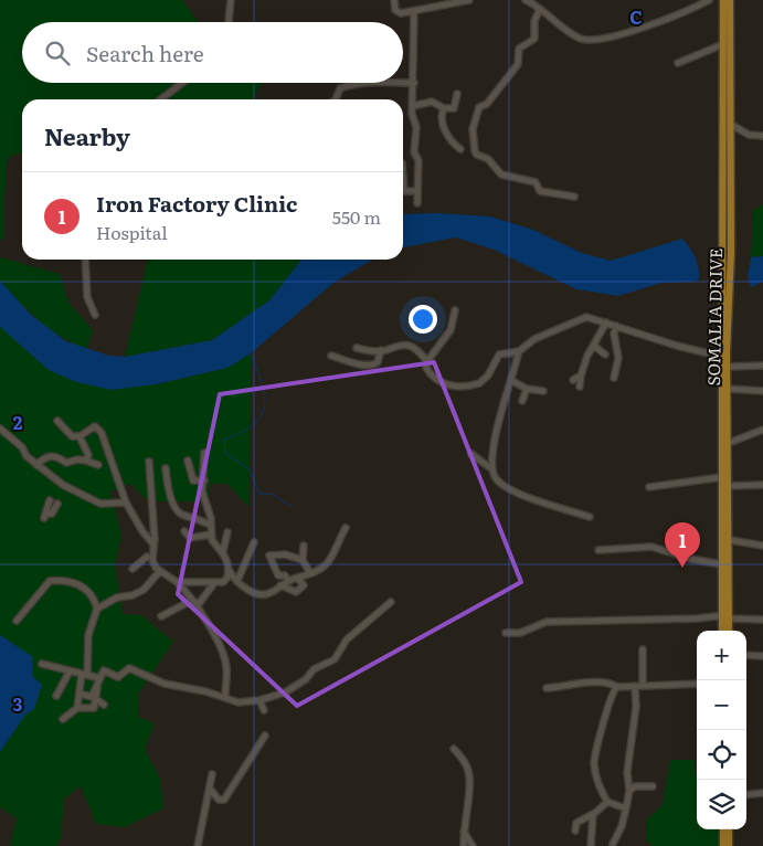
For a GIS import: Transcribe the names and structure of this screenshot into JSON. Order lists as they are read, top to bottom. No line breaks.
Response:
{"streets":{"main road":["SOMALIA DRIVE"]},"page":{"search":"Search here","heading":"Nearby","list":[{"mark":"1","name":"Iron Factory Clinic","note":"Hospital","value":"550 m"}],"pins":"1","map_buttons":["+","−"]},"grid":{"columns":["C"],"rows":["2","3"]}}
